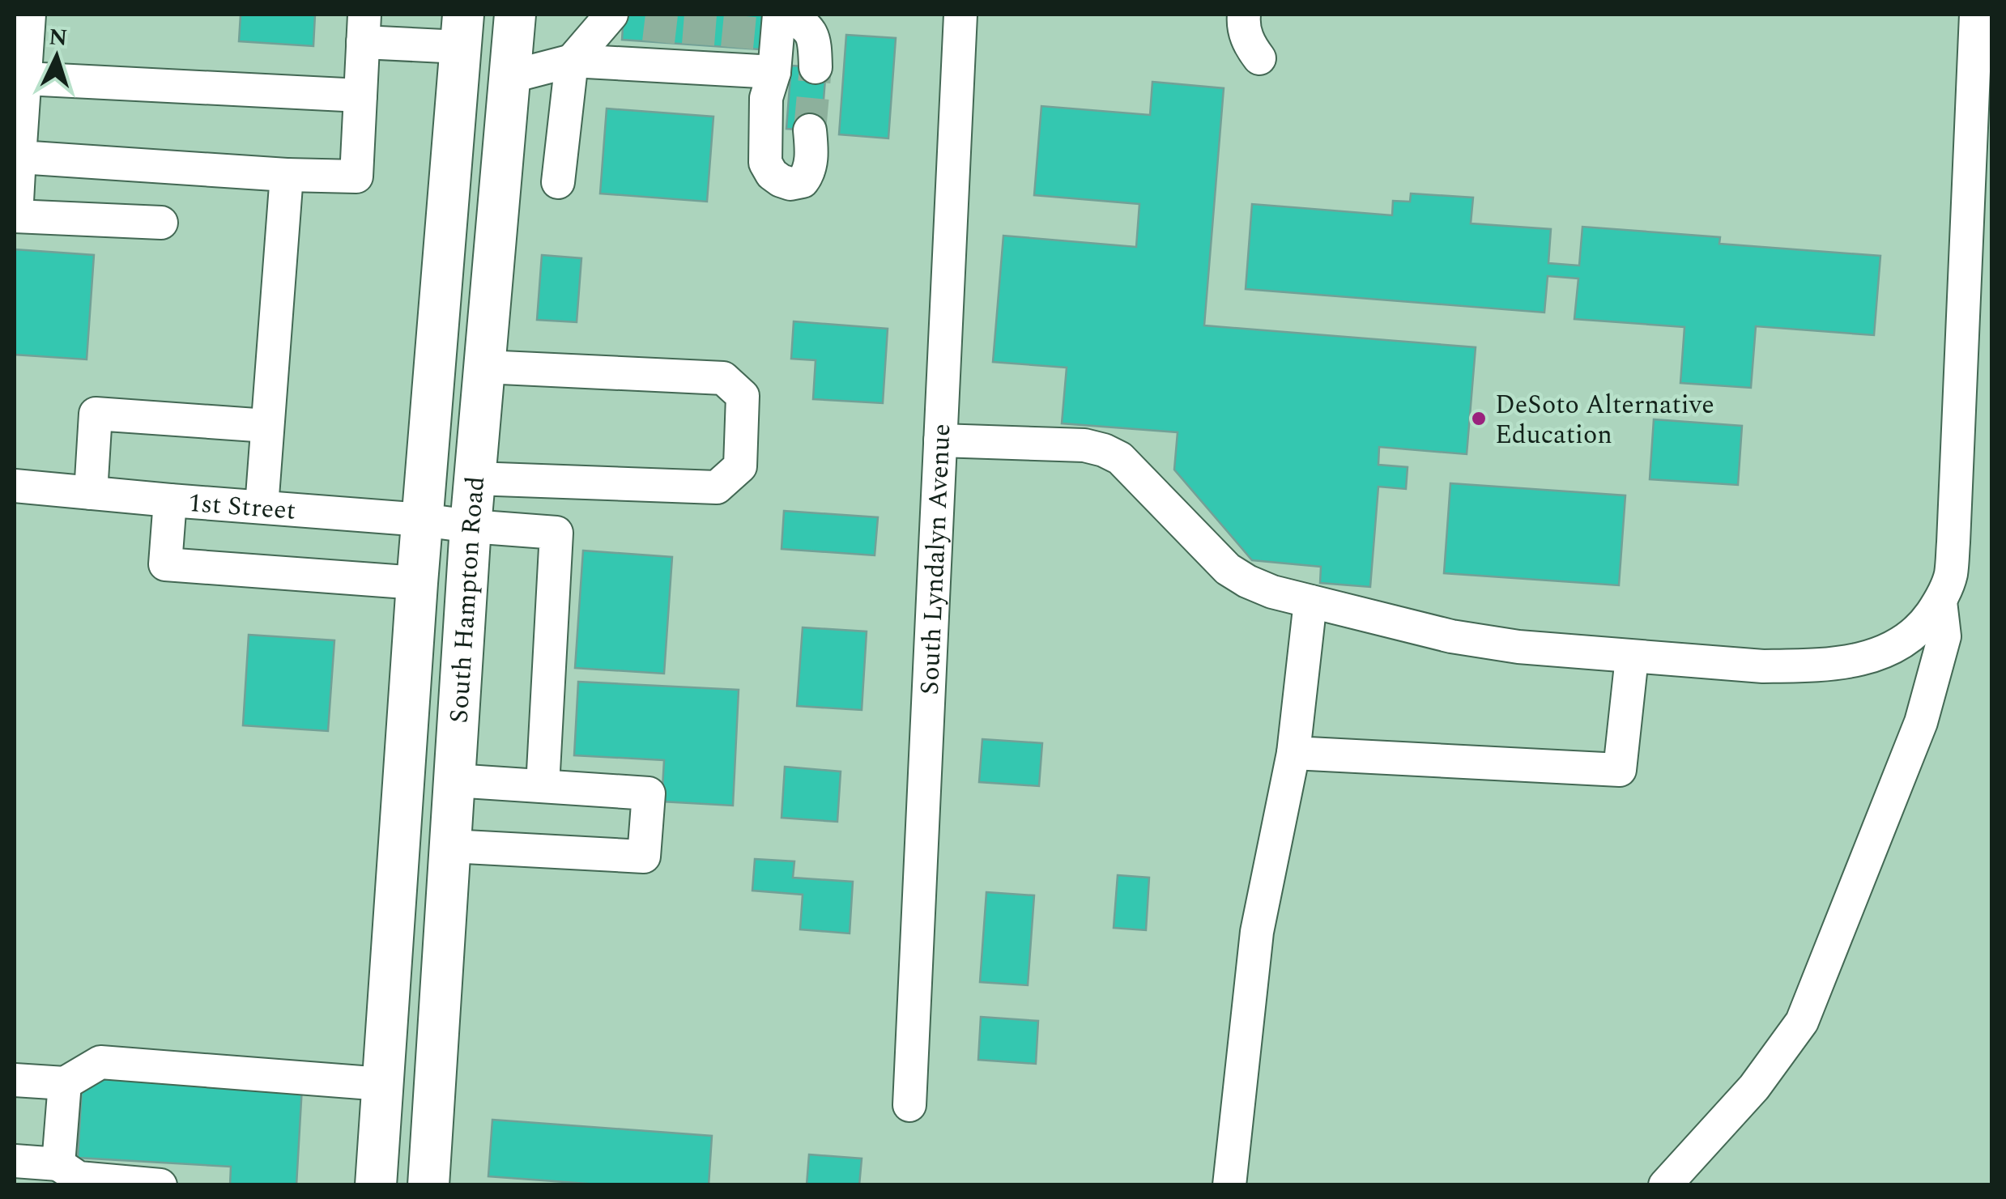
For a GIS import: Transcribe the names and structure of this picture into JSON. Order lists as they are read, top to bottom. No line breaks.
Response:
{"streets":{"main road":["South Hampton Road"],"street":["1st Street","South Lyndalyn Avenue"]},"crossings":[["1st Street","South Hampton Road"]],"places":["DeSoto Alternative Education"],"north":"top"}
